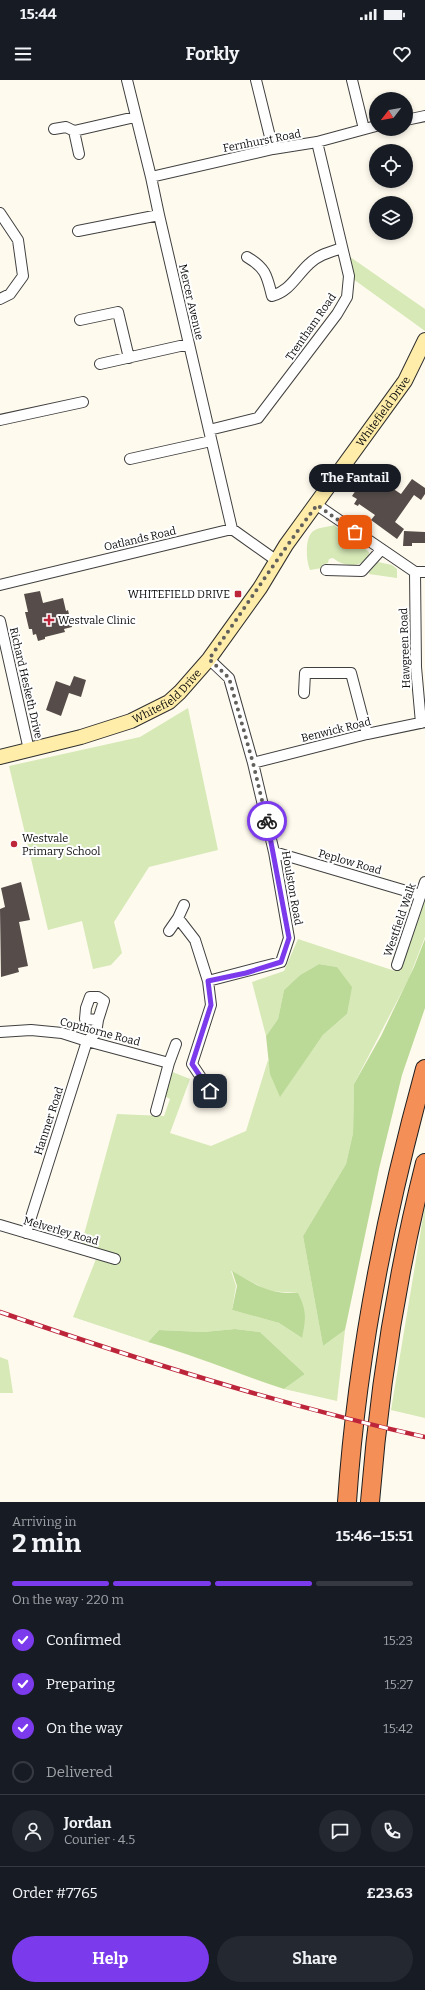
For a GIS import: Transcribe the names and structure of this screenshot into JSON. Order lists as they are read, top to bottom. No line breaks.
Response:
{"streets":{"main road":["Whitefield Drive"],"street":["Fernhurst Road","Mercer Avenue","Trentham Road","Oatlands Road","Hawgreen Road","Richard Hesketh Drive","Benwick Road","Peplow Road","Houlston Road","Westfield Walk","Copthorne Road","Hanmer Road","Melverley Road"]},"crossings":[["Fernhurst Road","Mercer Avenue"],["Fernhurst Road","Trentham Road"],["Mercer Avenue","Trentham Road"],["Mercer Avenue","Oatlands Road"],["Whitefield Drive","Richard Hesketh Drive"],["Whitefield Drive","Houlston Road"],["Hawgreen Road","Benwick Road"],["Benwick Road","Houlston Road"],["Peplow Road","Houlston Road"],["Peplow Road","Westfield Walk"],["Copthorne Road","Hanmer Road"],["Hanmer Road","Melverley Road"]],"places":{"other":["The Fantail","Westvale Primary School"],"transit":["WHITEFIELD DRIVE"],"health":["Westvale Clinic"]},"north":"bottom left","page":{"status":"15:44","header":"Forkly","bubble":"The Fantail","heading":["2 min","Arriving in","15:46–15:51"],"panel":["Jordan","Courier · 4.5","Order #7765","£23.63"],"bar":"On the way · 220 m","list":[["Confirmed","15:23"],["Preparing","15:27"],["On the way","15:42"],"Delivered"],"buttons":["Help","Share"]}}
